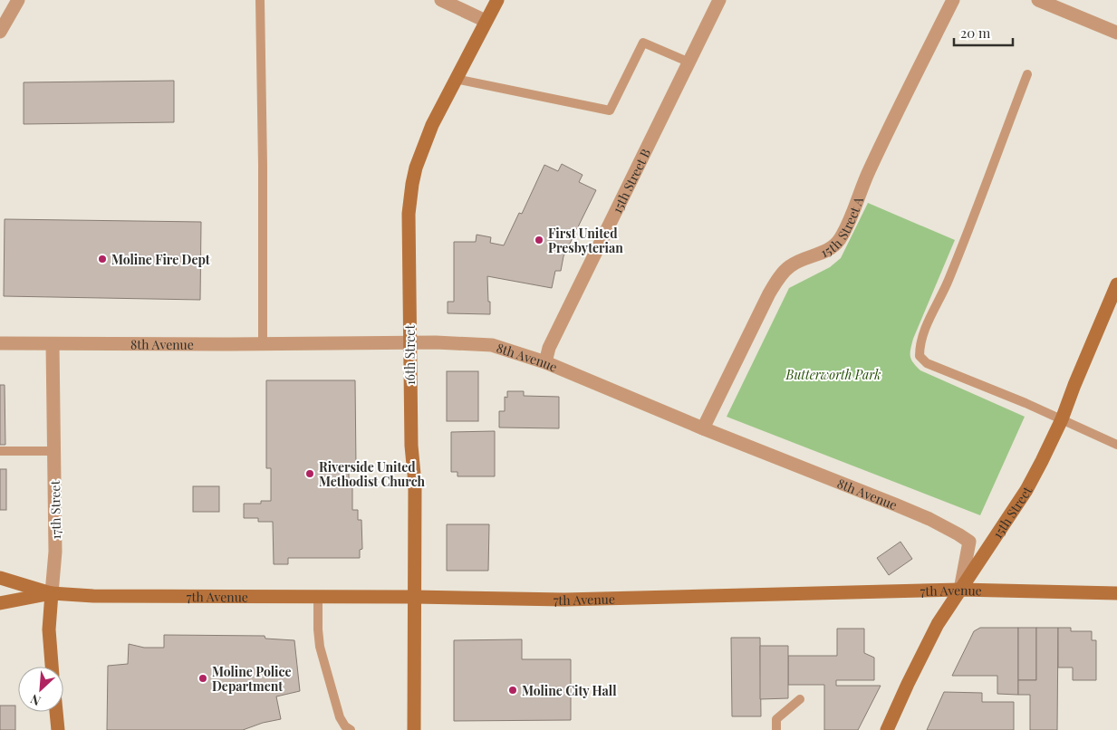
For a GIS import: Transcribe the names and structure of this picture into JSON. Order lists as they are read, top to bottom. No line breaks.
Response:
{"streets":{"street":["15th Street B","15th Street A","8th Avenue","16th Street","17th Street","15th Street","7th Avenue"]},"crossings":[["15th Street B","8th Avenue"],["15th Street A","8th Avenue"],["8th Avenue","16th Street"],["8th Avenue","17th Street"],["8th Avenue","15th Street"],["8th Avenue","7th Avenue"],["16th Street","7th Avenue"],["17th Street","7th Avenue"],["15th Street","7th Avenue"]],"parks":["Butterworth Park"],"places":["First United Presbyterian","Moline Fire Dept","Riverside United Methodist Church","Moline Police Department","Moline City Hall"],"scale_bar":"20 m","north":"bottom left"}
